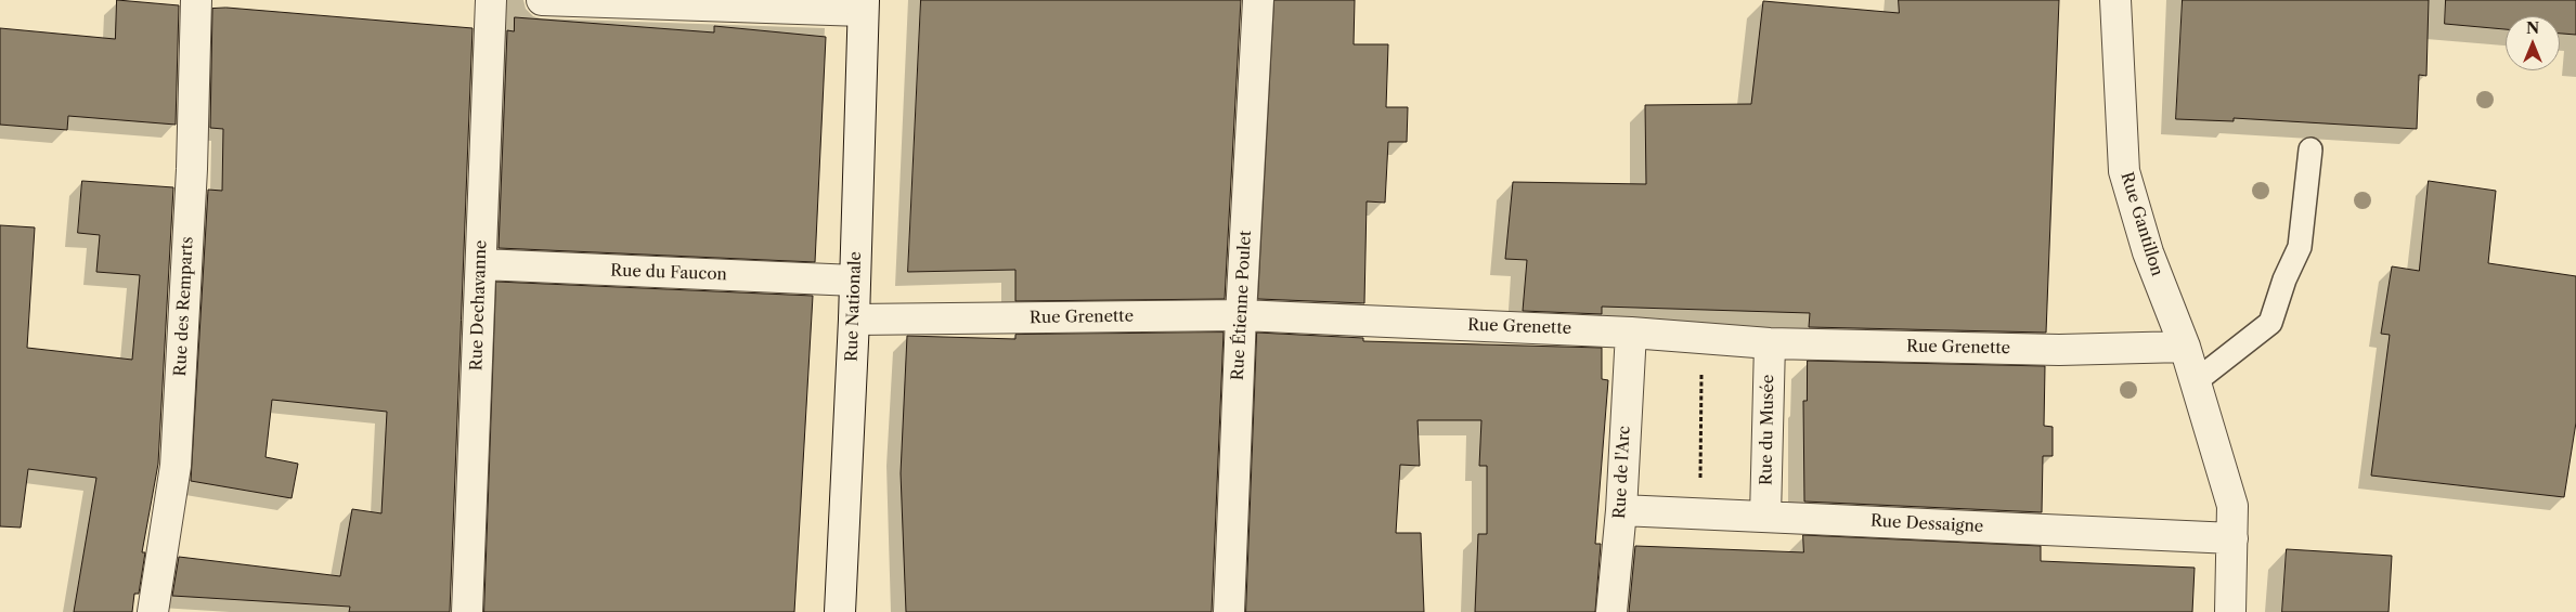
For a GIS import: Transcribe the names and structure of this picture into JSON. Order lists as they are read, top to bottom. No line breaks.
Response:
{"streets":{"street":["Rue Gantillon","Rue du Faucon","Rue Dechavanne","Rue Étienne Poulet","Rue des Remparts","Rue Nationale","Rue Grenette","Rue du Musée","Rue de l'Arc","Rue Dessaigne"]},"crossings":[["Rue Gantillon","Rue Grenette"],["Rue Gantillon","Rue Dessaigne"],["Rue du Faucon","Rue Dechavanne"],["Rue du Faucon","Rue Nationale"],["Rue Étienne Poulet","Rue Grenette"],["Rue Nationale","Rue Grenette"],["Rue Grenette","Rue du Musée"],["Rue Grenette","Rue de l'Arc"],["Rue du Musée","Rue Dessaigne"],["Rue de l'Arc","Rue Dessaigne"]],"north":"top"}
